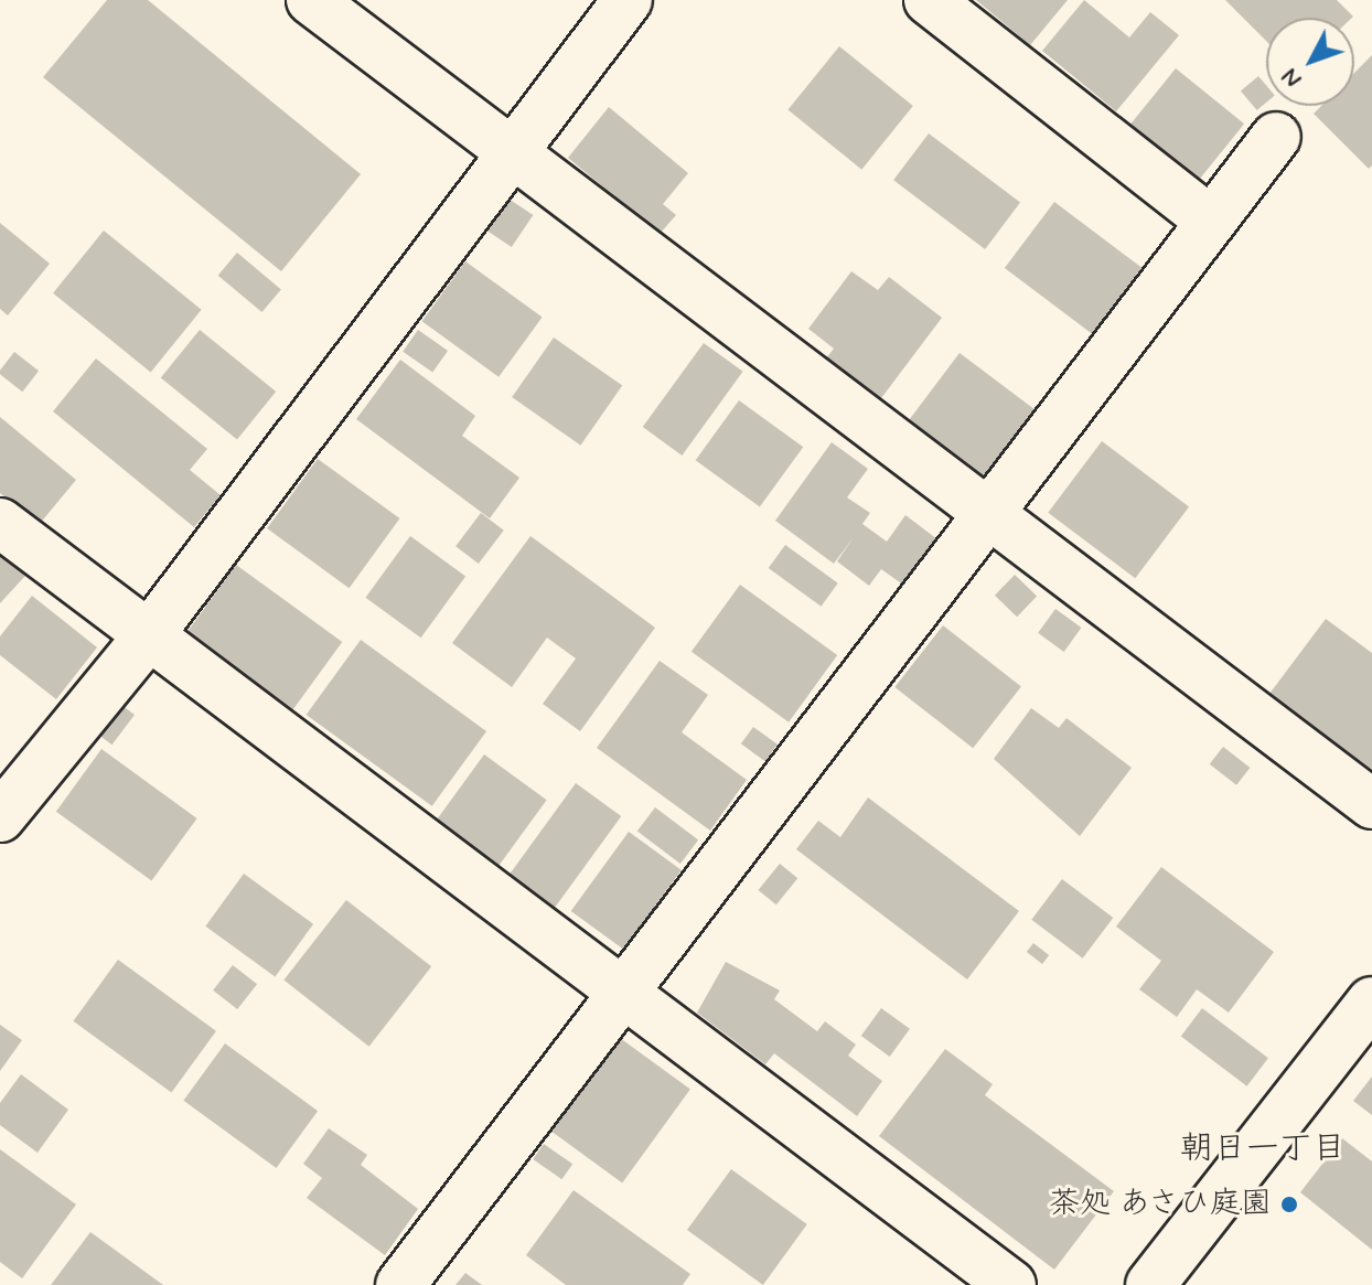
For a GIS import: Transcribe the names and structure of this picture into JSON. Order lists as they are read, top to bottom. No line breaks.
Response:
{"districts":["朝日一丁目"],"places":["茶処 あさひ庭園"],"north":"bottom left"}
